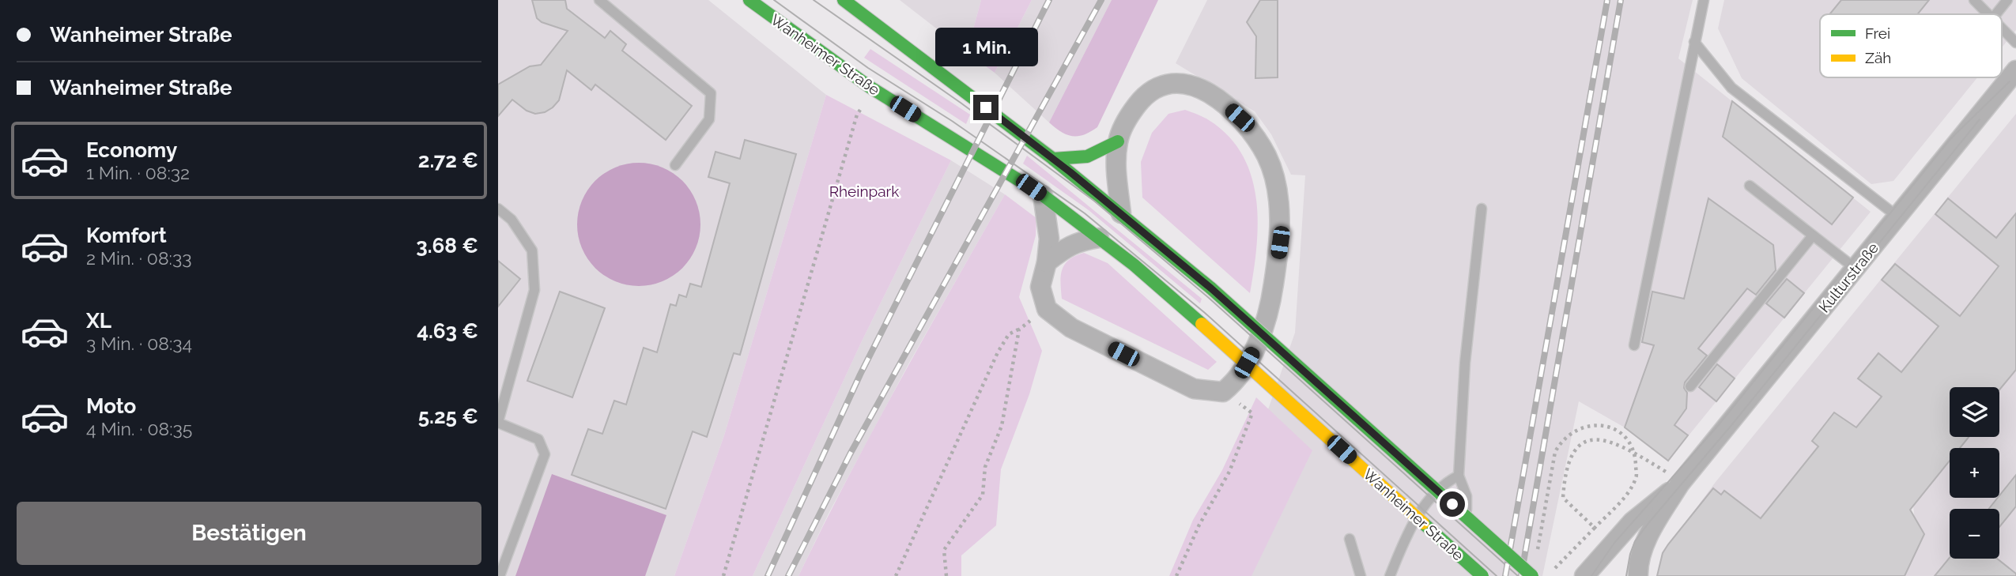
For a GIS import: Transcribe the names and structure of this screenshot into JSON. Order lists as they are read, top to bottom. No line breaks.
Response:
{"streets":{"street":["Wanheimer Straße","Kulturstraße"]},"parks":["Rheinpark"],"legend":["Frei","Zäh"],"page":{"banner":["Wanheimer Straße","Wanheimer Straße"],"bubble":"1 Min.","list":[{"name":"Economy","note":"1 Min. · 08:32","value":"2.72 €"},{"name":"Komfort","note":"2 Min. · 08:33","value":"3.68 €"},{"name":"XL","note":"3 Min. · 08:34","value":"4.63 €"},{"name":"Moto","note":"4 Min. · 08:35","value":"5.25 €"}],"map_buttons":["+","−"],"buttons":"Bestätigen"}}
